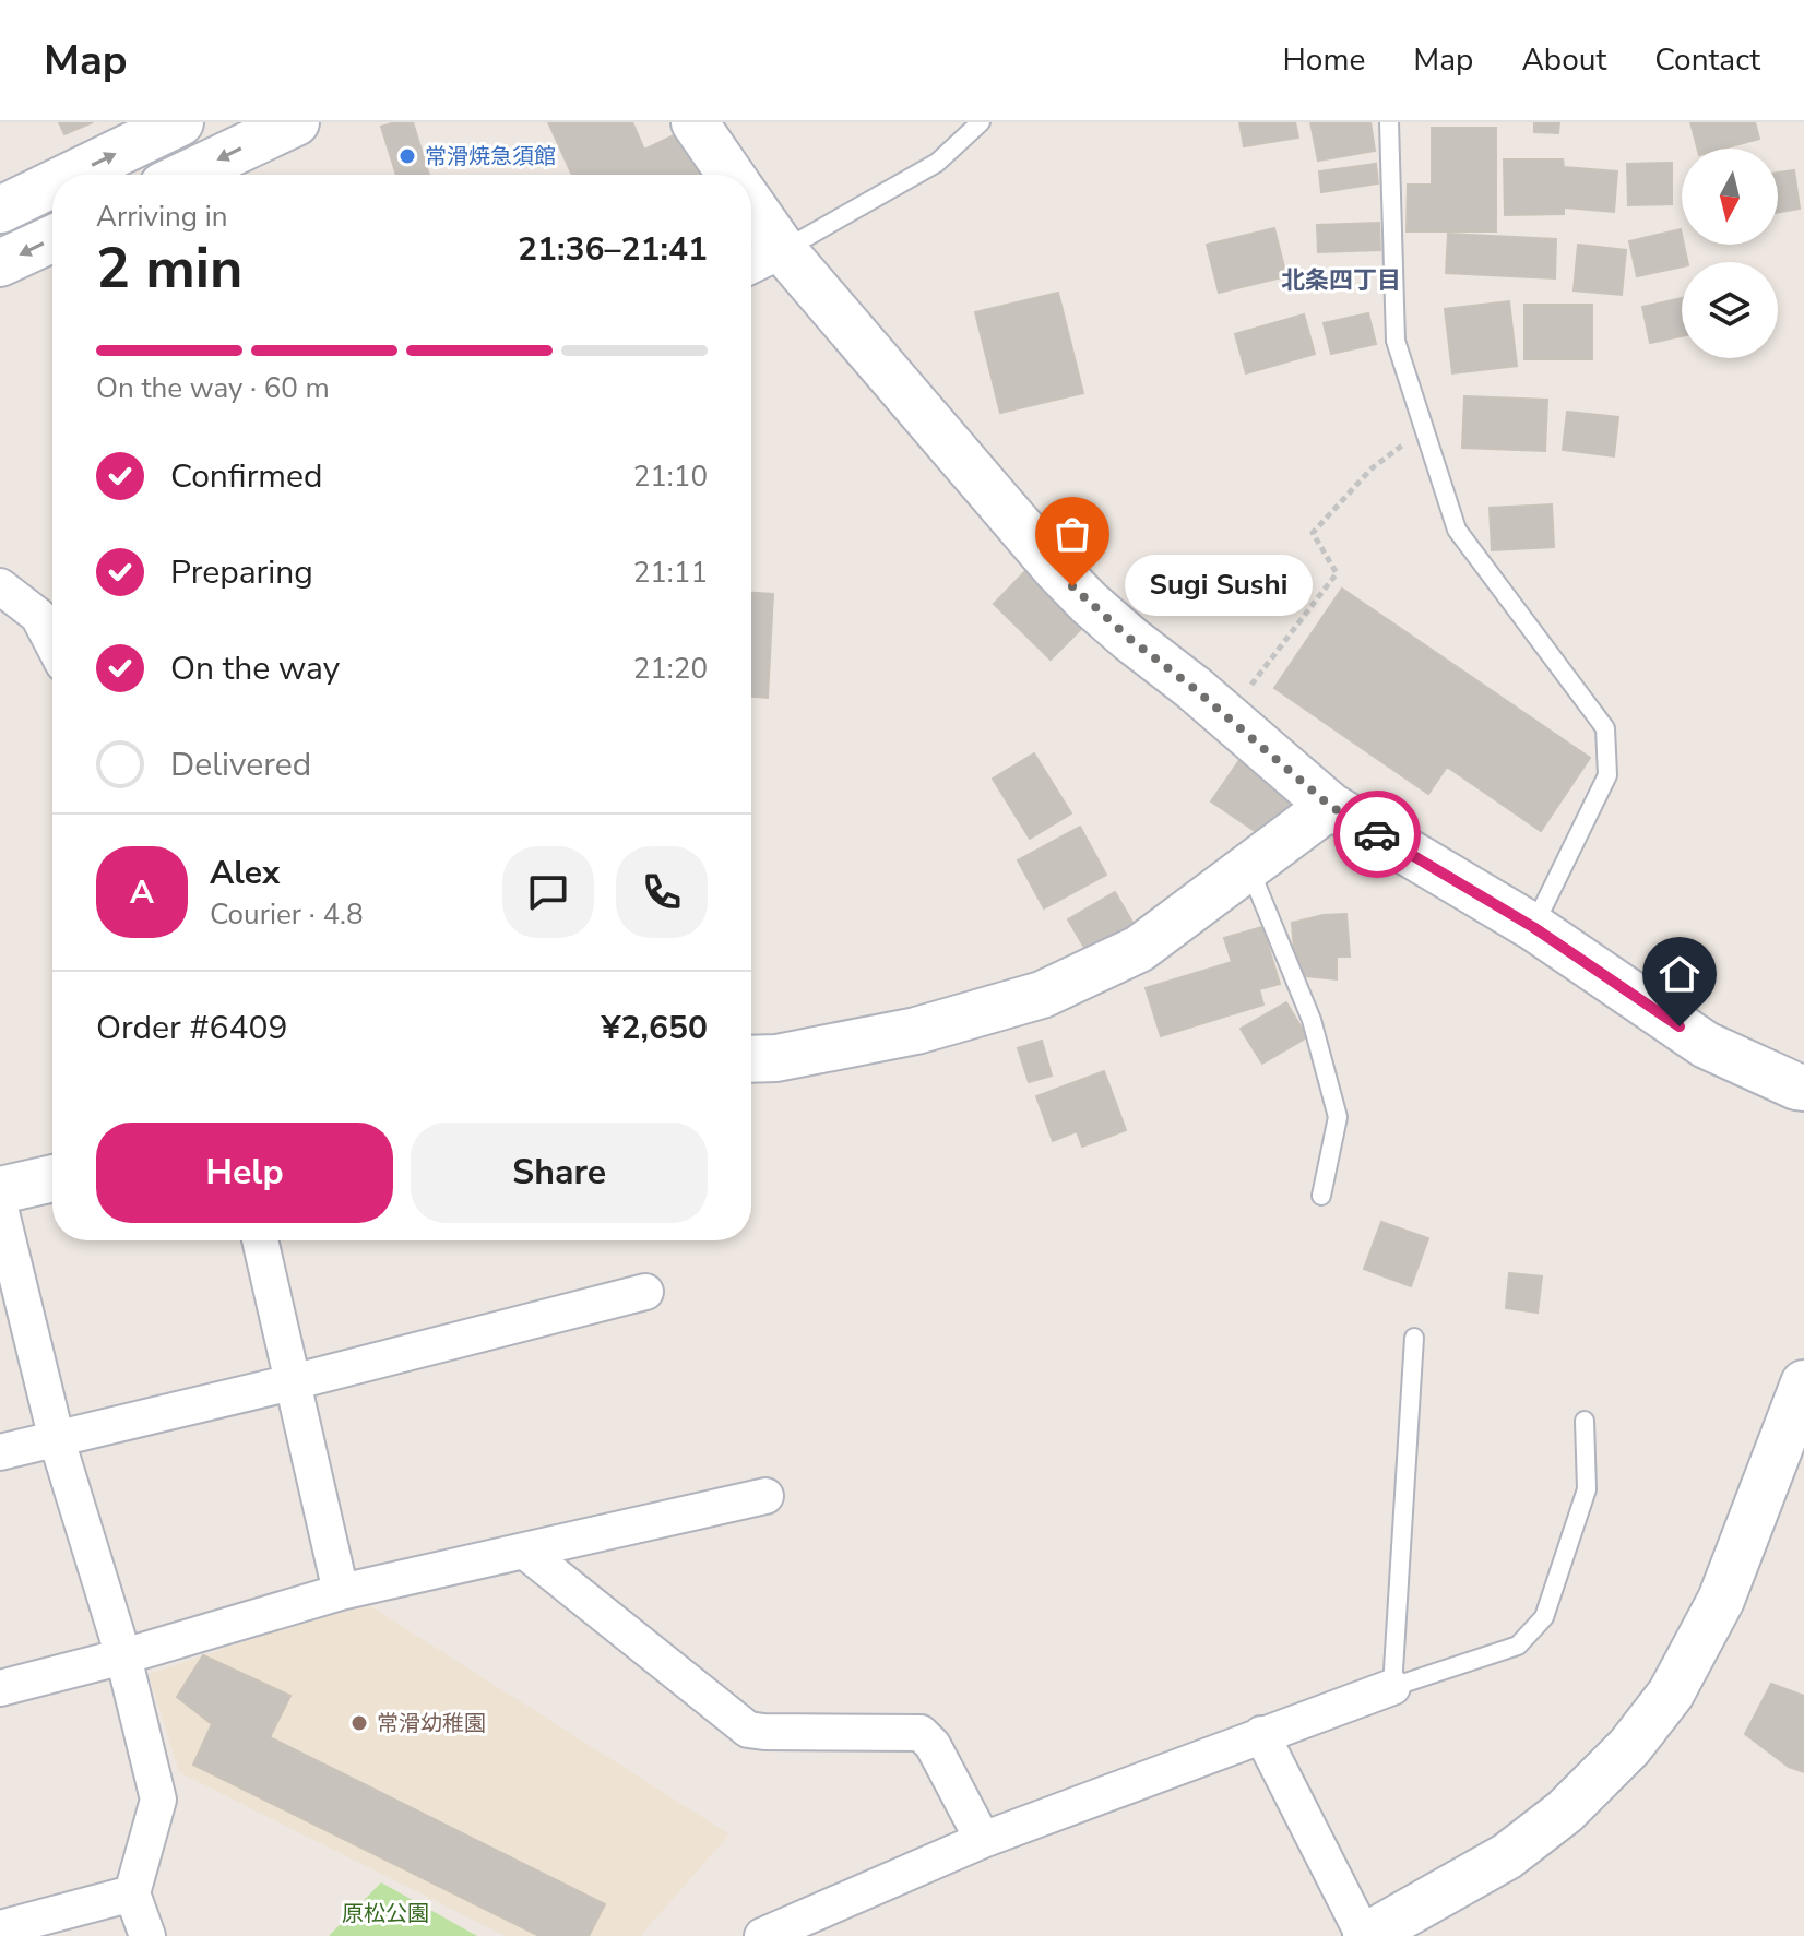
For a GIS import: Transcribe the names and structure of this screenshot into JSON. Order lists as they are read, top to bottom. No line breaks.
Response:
{"districts":["北条四丁目"],"parks":["原松公園"],"places":["常滑焼急須館","Sugi Sushi","常滑幼稚園"],"north":"bottom","page":{"header":"Map","nav":["Home","Map","About","Contact"],"heading":["2 min","Arriving in","21:36–21:41"],"panel":["Alex","Courier · 4.8","Order #6409","¥2,650"],"bar":"On the way · 60 m","list":[["Confirmed","21:10"],["Preparing","21:11"],["On the way","21:20"],"Delivered"],"bubble":"Sugi Sushi","round":"A","buttons":["Help","Share"]}}
